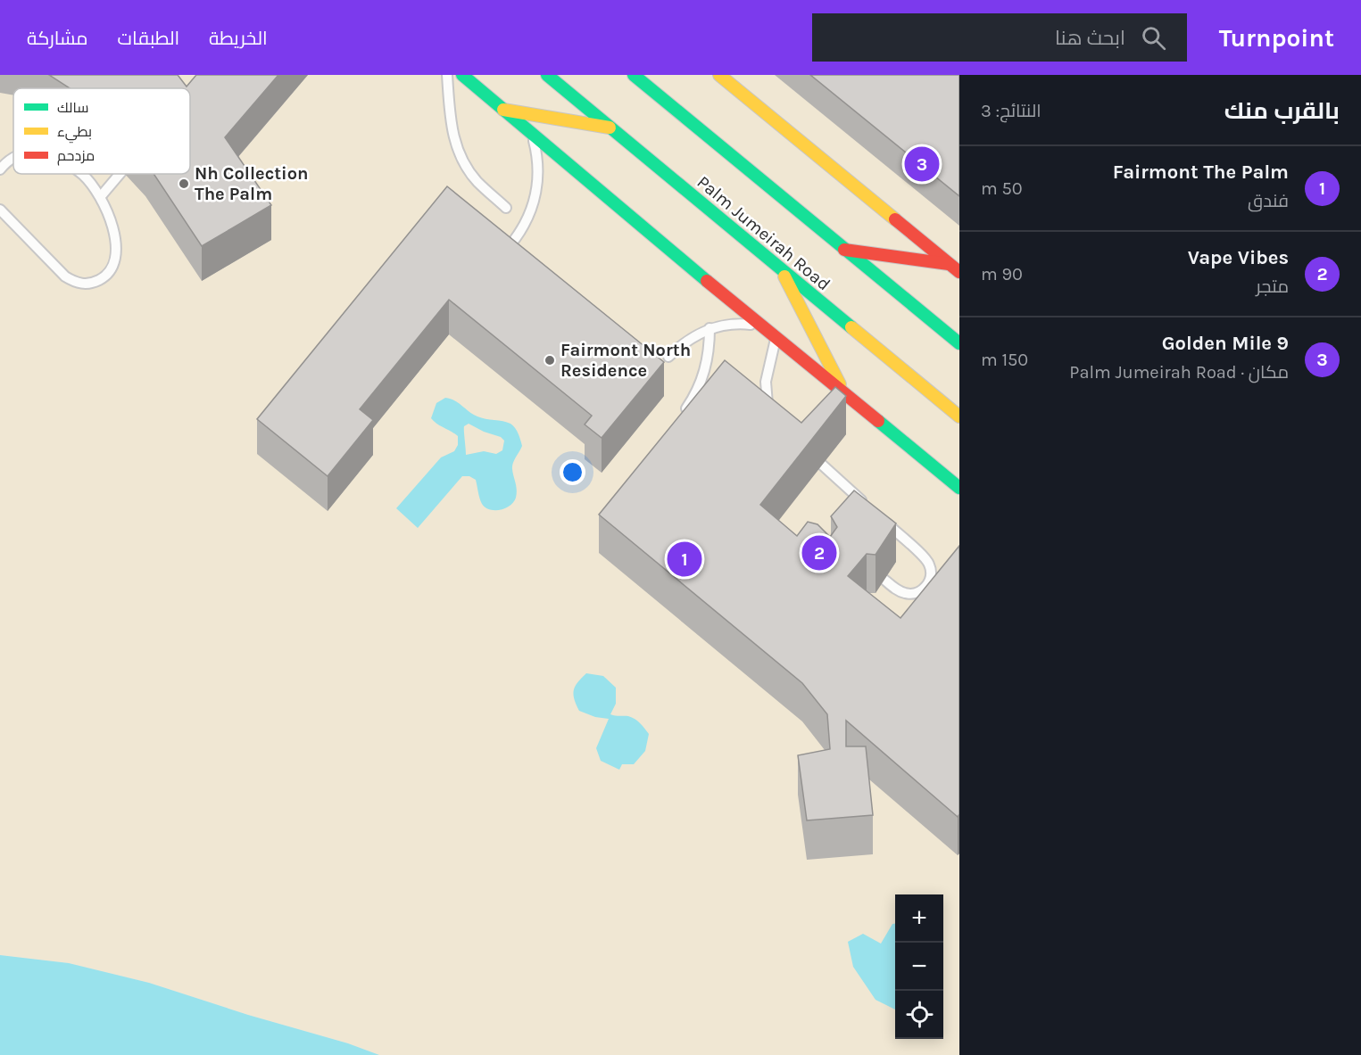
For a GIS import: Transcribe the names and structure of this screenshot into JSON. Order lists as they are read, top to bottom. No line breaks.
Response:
{"streets":{"main road":["Palm Jumeirah Road"]},"places":["Nh Collection The Palm","Fairmont North Residence"],"legend":["سالك","بطيء","مزدحم"],"page":{"header":"Turnpoint","search":"ابحث هنا","nav":["الخريطة","الطبقات","مشاركة"],"heading":["بالقرب منك","النتائج: 3"],"list":[{"mark":"1","name":"Fairmont The Palm","note":"فندق","value":"50 m"},{"mark":"2","name":"Vape Vibes","note":"متجر","value":"90 m"},{"mark":"3","name":"Golden Mile 9","note":"مكان · Palm Jumeirah Road","value":"150 m"}],"pins":["3","2","1"],"map_buttons":["+","−"]}}
